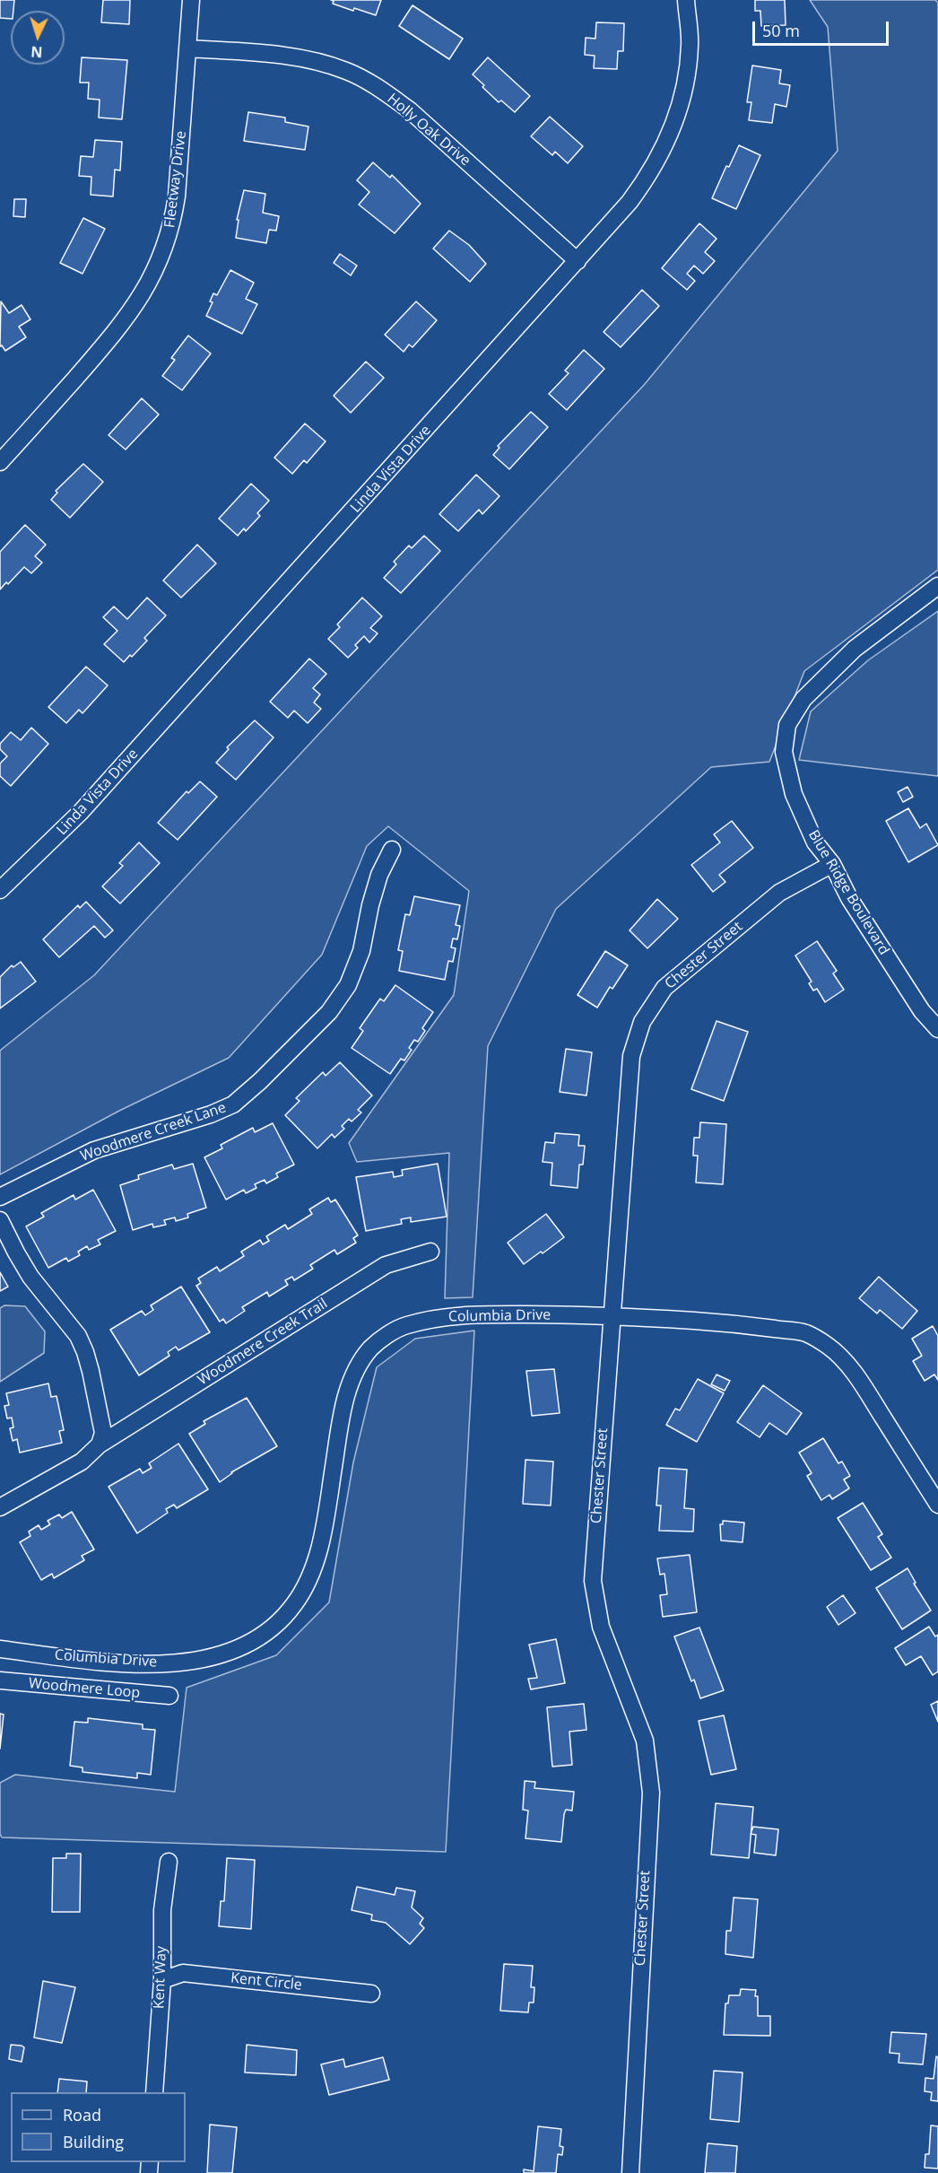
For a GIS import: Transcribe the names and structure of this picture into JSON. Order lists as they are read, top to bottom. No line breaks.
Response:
{"streets":{"street":["Holly Oak Drive","Fleetway Drive","Linda Vista Drive","Blue Ridge Boulevard","Chester Street","Woodmere Creek Lane","Columbia Drive","Woodmere Creek Trail","Woodmere Loop","Kent Way","Kent Circle"]},"crossings":[["Holly Oak Drive","Fleetway Drive"],["Holly Oak Drive","Linda Vista Drive"],["Blue Ridge Boulevard","Chester Street"],["Chester Street","Columbia Drive"],["Kent Way","Kent Circle"]],"legend":["Road","Building"],"scale_bar":"50 m","north":"bottom"}
